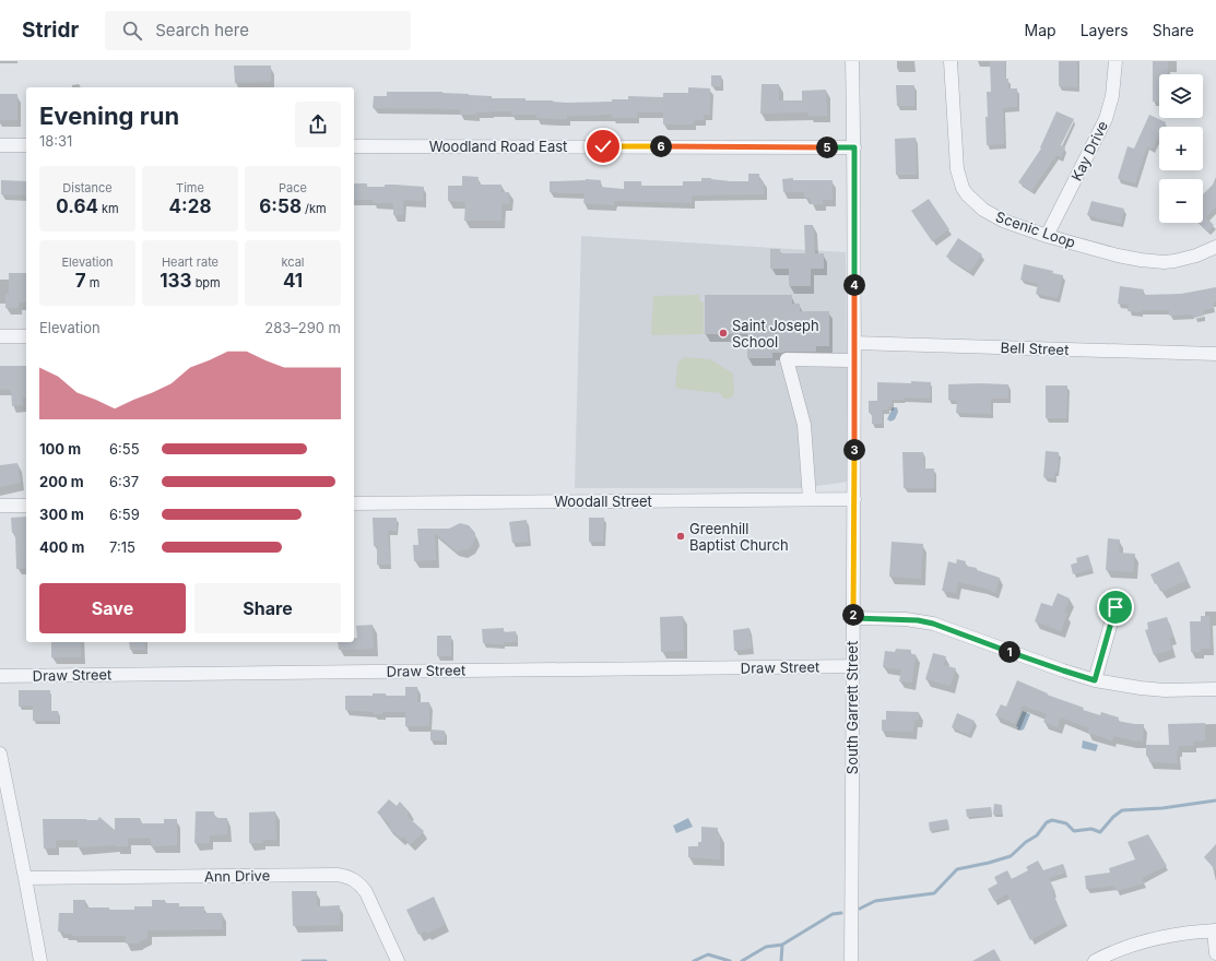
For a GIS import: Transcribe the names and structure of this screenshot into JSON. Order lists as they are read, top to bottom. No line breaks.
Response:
{"streets":{"street":["Woodland Road East","Kay Drive","Scenic Loop","Bell Street","Woodall Street","Draw Street","South Garrett Street","Ann Drive"]},"crossings":[["Woodland Road East","South Garrett Street"],["Kay Drive","Scenic Loop"],["Bell Street","South Garrett Street"],["Woodall Street","South Garrett Street"],["Draw Street","South Garrett Street"]],"places":["Saint Joseph School","Greenhill Baptist Church"],"page":{"header":"Stridr","search":"Search here","nav":["Map","Layers","Share"],"map_buttons":["+","−"],"heading":["Evening run","18:31"],"pins":["6","5","4","3","2","1"],"stats":[["Distance","0.64 km"],["Time","4:28"],["Pace","6:58 /km"],["Elevation","7 m"],["Heart rate","133 bpm"],["kcal","41"]],"chart":["Elevation","283–290 m"],"list":[{"name":"100 m","note":"6:55"},{"name":"200 m","note":"6:37"},{"name":"300 m","note":"6:59"},{"name":"400 m","note":"7:15"}],"buttons":["Save","Share"]}}
